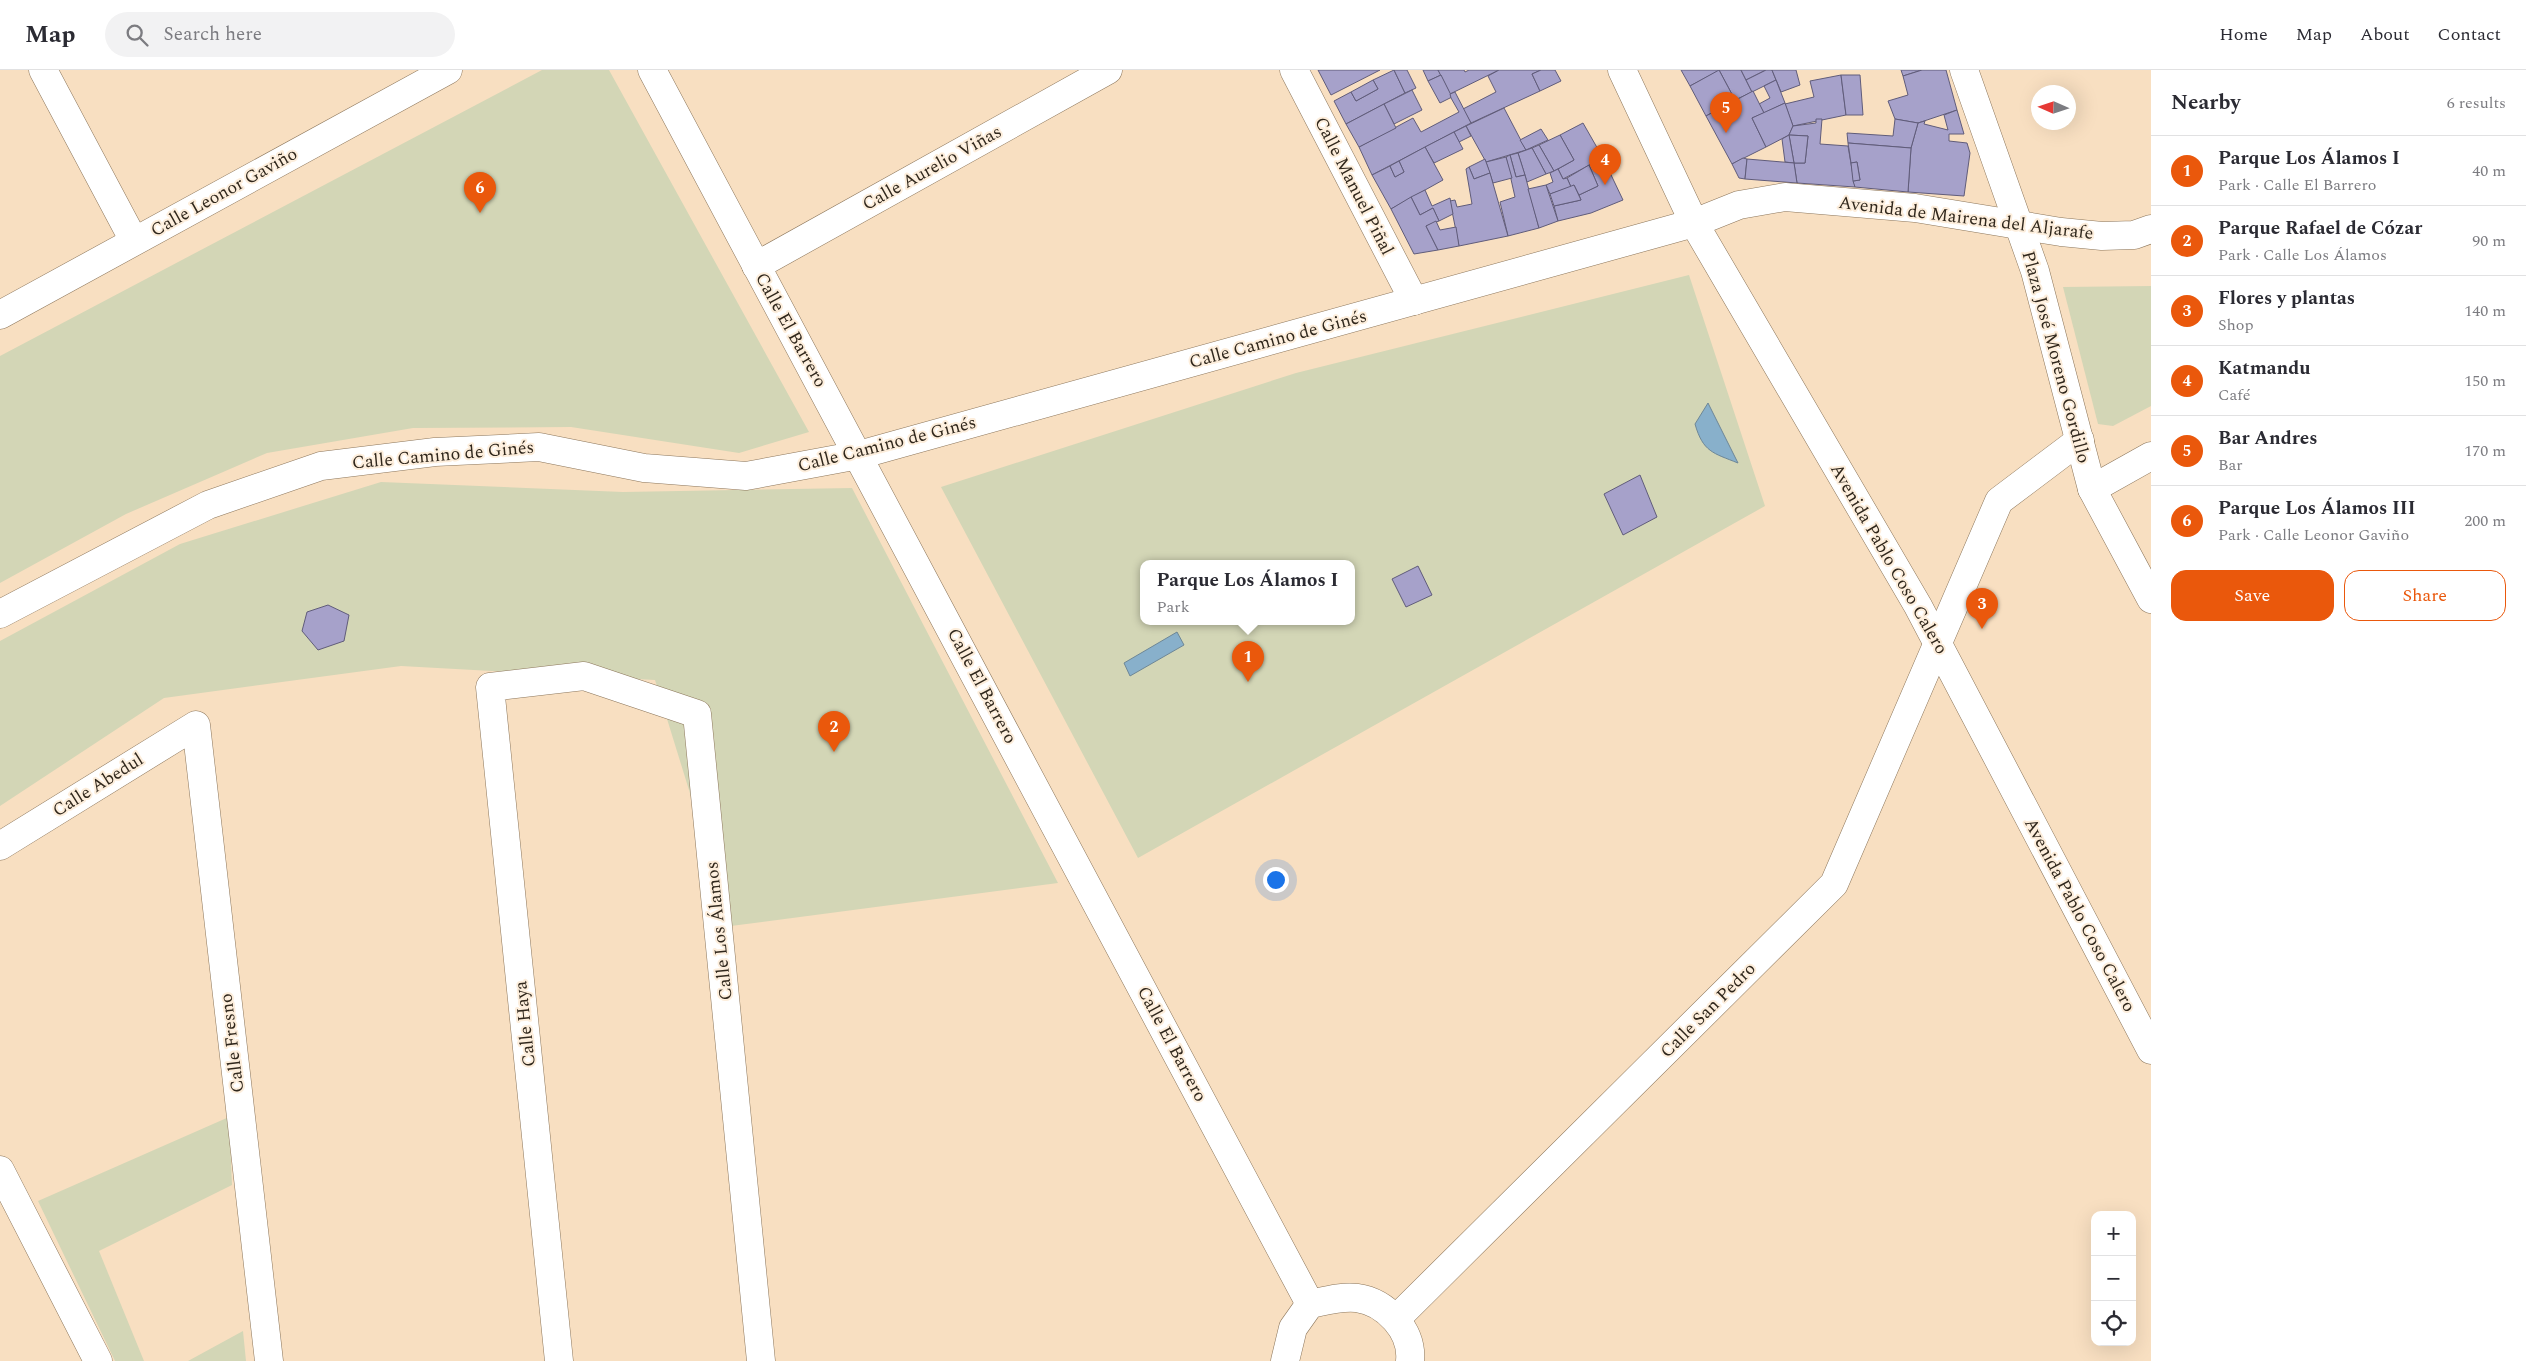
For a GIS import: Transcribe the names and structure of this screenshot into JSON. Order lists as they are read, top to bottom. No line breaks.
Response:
{"streets":{"street":["Calle Aurelio Viñas","Calle Manuel Piñal","Calle Leonor Gaviño","Avenida de Mairena del Aljarafe","Calle El Barrero","Calle Camino de Ginés","Plaza José Moreno Gordillo","Avenida Pablo Coso Calero","Calle Abedul","Calle Los Álamos","Calle San Pedro","Calle Haya","Calle Fresno"]},"crossings":[["Calle Aurelio Viñas","Calle El Barrero"],["Calle Manuel Piñal","Calle Camino de Ginés"],["Avenida de Mairena del Aljarafe","Calle Camino de Ginés"],["Avenida de Mairena del Aljarafe","Plaza José Moreno Gordillo"],["Avenida de Mairena del Aljarafe","Avenida Pablo Coso Calero"],["Calle El Barrero","Calle Camino de Ginés"],["Calle Camino de Ginés","Avenida Pablo Coso Calero"],["Plaza José Moreno Gordillo","Calle San Pedro"],["Avenida Pablo Coso Calero","Calle San Pedro"],["Calle Abedul","Calle Fresno"],["Calle Los Álamos","Calle Haya"]],"north":"left","page":{"header":"Map","search":"Search here","nav":["Home","Map","About","Contact"],"heading":["Nearby","6 results"],"pins":["5","4","6","3","1","2"],"list":[{"mark":"1","name":"Parque Los Álamos I","note":"Park · Calle El Barrero","value":"40 m"},{"mark":"2","name":"Parque Rafael de Cózar","note":"Park · Calle Los Álamos","value":"90 m"},{"mark":"3","name":"Flores y plantas","note":"Shop","value":"140 m"},{"mark":"4","name":"Katmandu","note":"Café","value":"150 m"},{"mark":"5","name":"Bar Andres","note":"Bar","value":"170 m"},{"mark":"6","name":"Parque Los Álamos III","note":"Park · Calle Leonor Gaviño","value":"200 m"}],"buttons":["Save","Share"],"popup":["Parque Los Álamos I","Park"],"map_buttons":["+","−"]}}
